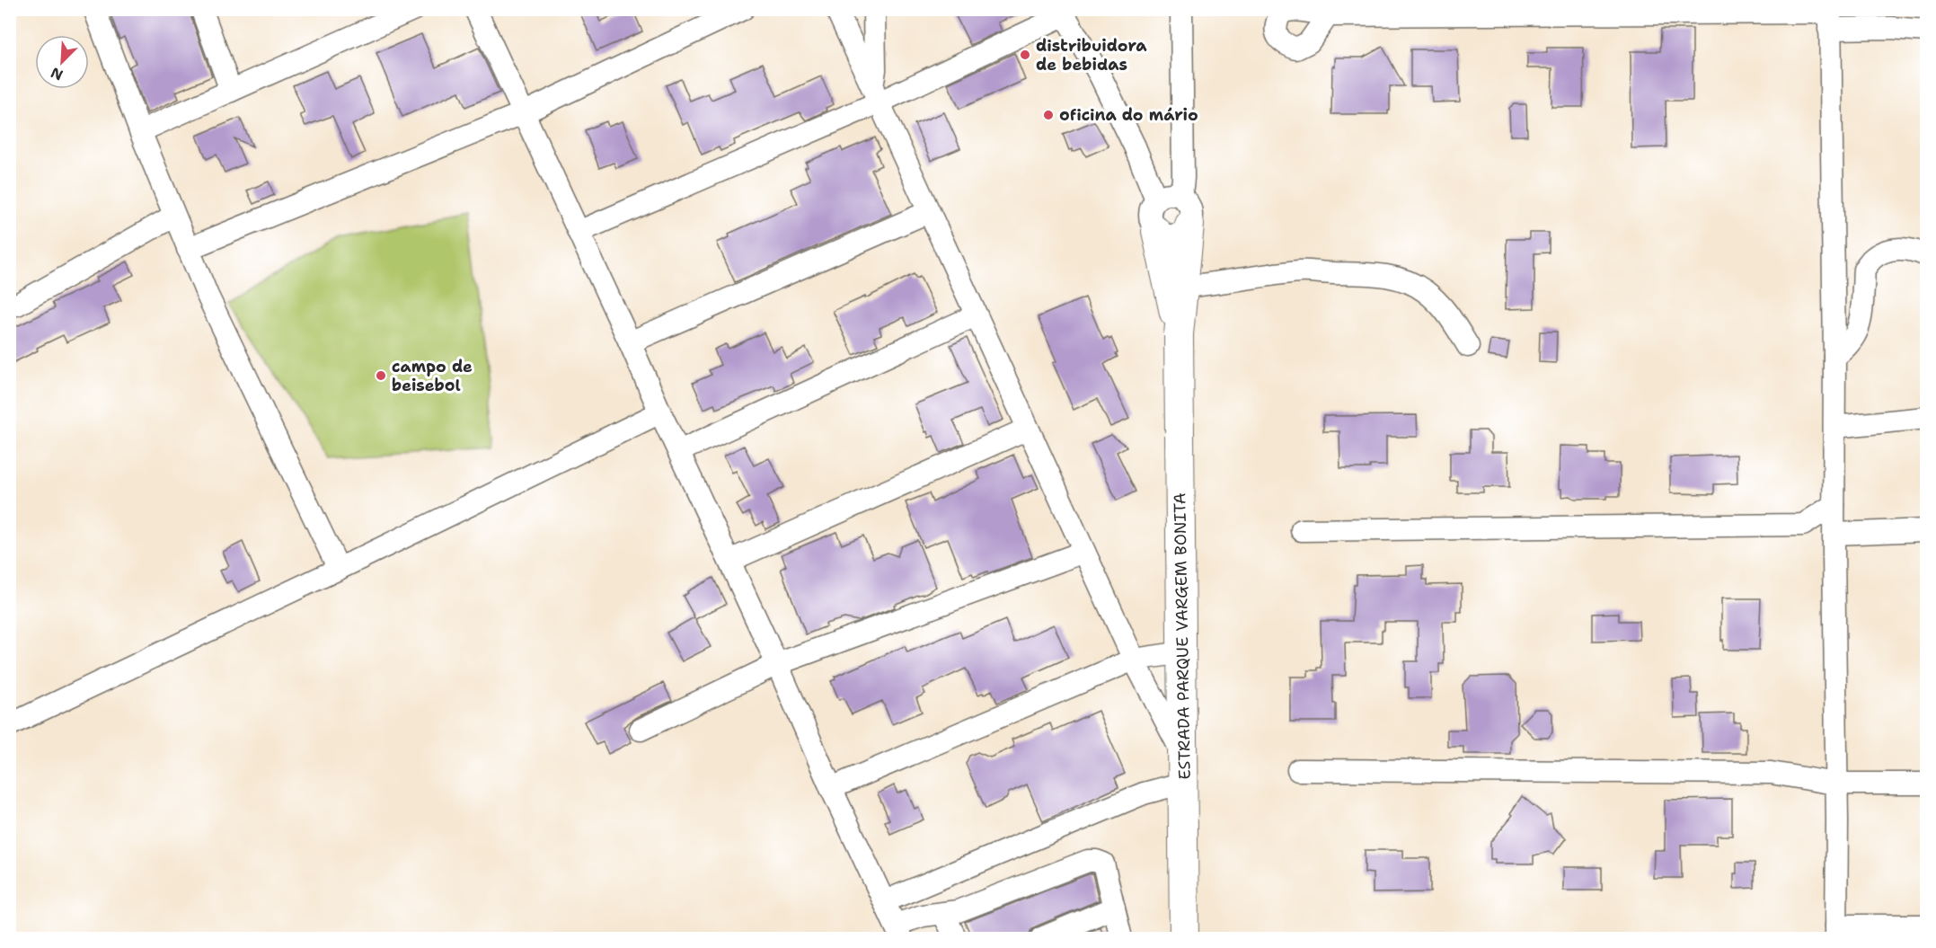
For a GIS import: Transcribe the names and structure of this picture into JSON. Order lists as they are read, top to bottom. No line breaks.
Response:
{"streets":{"main road":["ESTRADA PARQUE VARGEM BONITA"]},"places":["distribuidora de bebidas","oficina do mário","campo de beisebol"],"north":"bottom left"}
